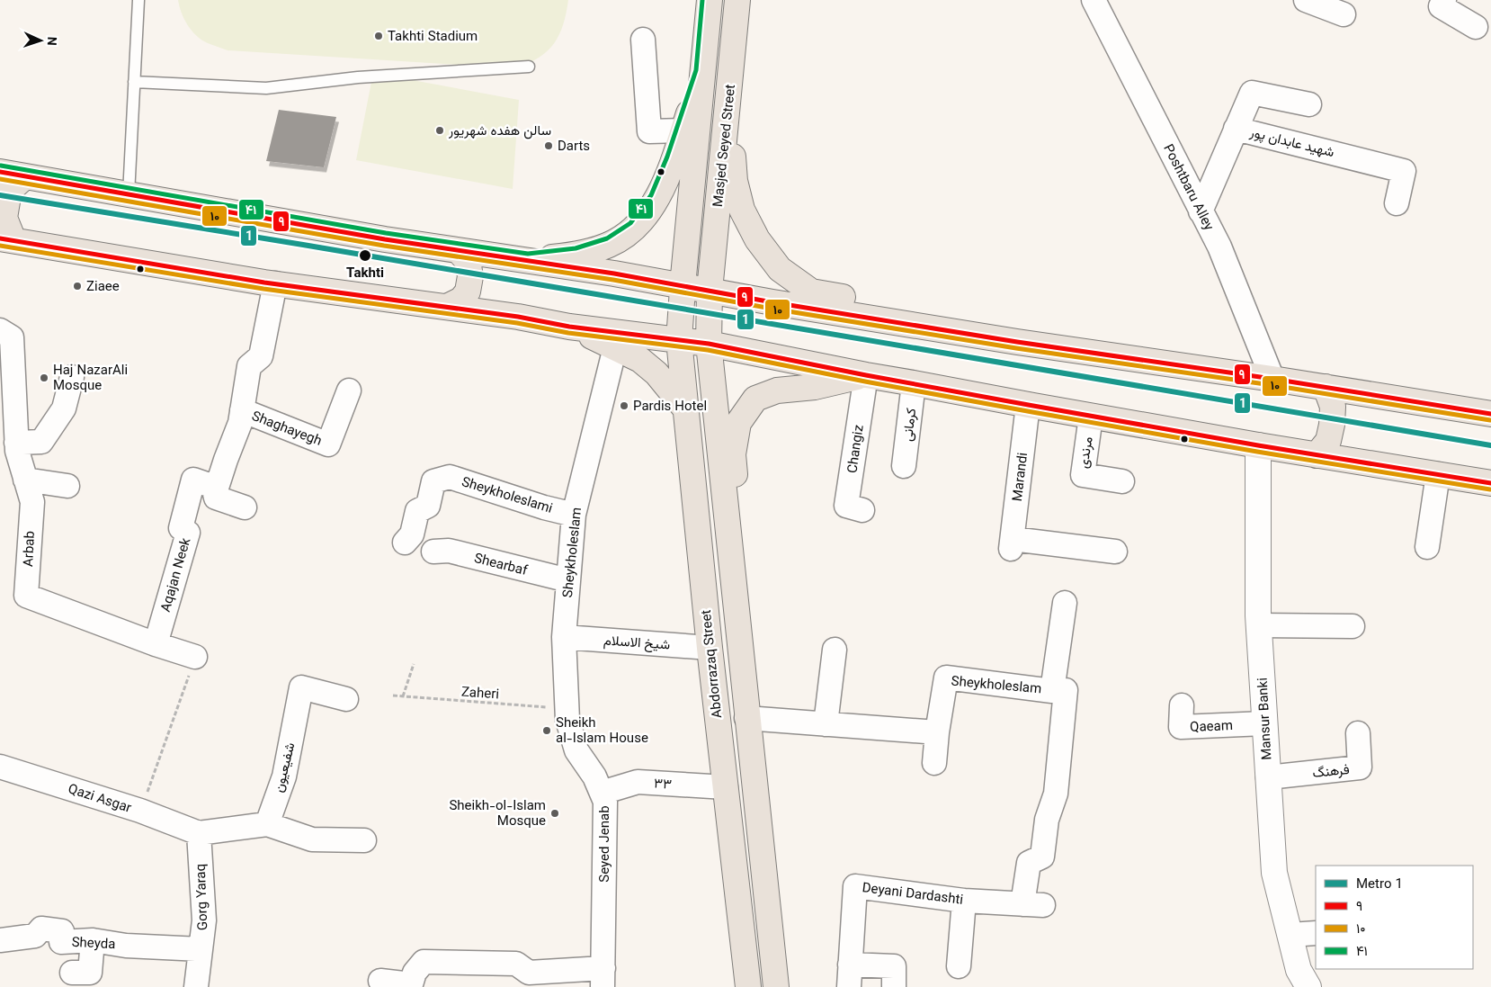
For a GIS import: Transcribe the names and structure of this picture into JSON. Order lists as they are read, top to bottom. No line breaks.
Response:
{"streets":{"main road":["Masjed Seyed Street","Abdorrazaq Street"],"street":["شهید عابدان پور","Poshtbaru Alley","کرمانی","Shaghayegh","Changiz","مرندی","Marandi","Sheykholeslami","Arbab","Sheykholeslam","Shearbaf","Aqajan Neek","شیخ الاسلام","Mansur Banki","Qaeam","شفیعیون","فرهنگ","۳۳","Qazi Asgar","Seyed Jenab","Deyani Dardashti","Gorg Yaraq","Sheyda"],"path":["Zaheri"]},"crossings":[["شهید عابدان پور","Poshtbaru Alley"],["Masjed Seyed Street","Abdorrazaq Street"],["Sheykholeslami","Sheykholeslam"],["Arbab","Aqajan Neek"],["Sheykholeslam","Shearbaf"],["Sheykholeslam","شیخ الاسلام"],["Sheykholeslam","Zaheri"],["Sheykholeslam","Seyed Jenab"],["Sheykholeslam","Deyani Dardashti"],["شیخ الاسلام","Abdorrazaq Street"],["Abdorrazaq Street","۳۳"],["Zaheri","Seyed Jenab"],["Mansur Banki","Qaeam"],["Mansur Banki","فرهنگ"],["۳۳","Seyed Jenab"],["Qazi Asgar","Gorg Yaraq"],["Gorg Yaraq","Sheyda"]],"places":["Takhti Stadium","سالن هفده شهریور","Darts","Takhti","Ziaee","Haj NazarAli Mosque","Pardis Hotel","Sheikh al-Islam House","Sheikh-ol-Islam Mosque"],"lines":["transit line ۴۱","transit line ۹","transit line ۱۰","metro line 1"],"legend":["Metro 1","۹","۱۰","۴۱"],"north":"right"}
